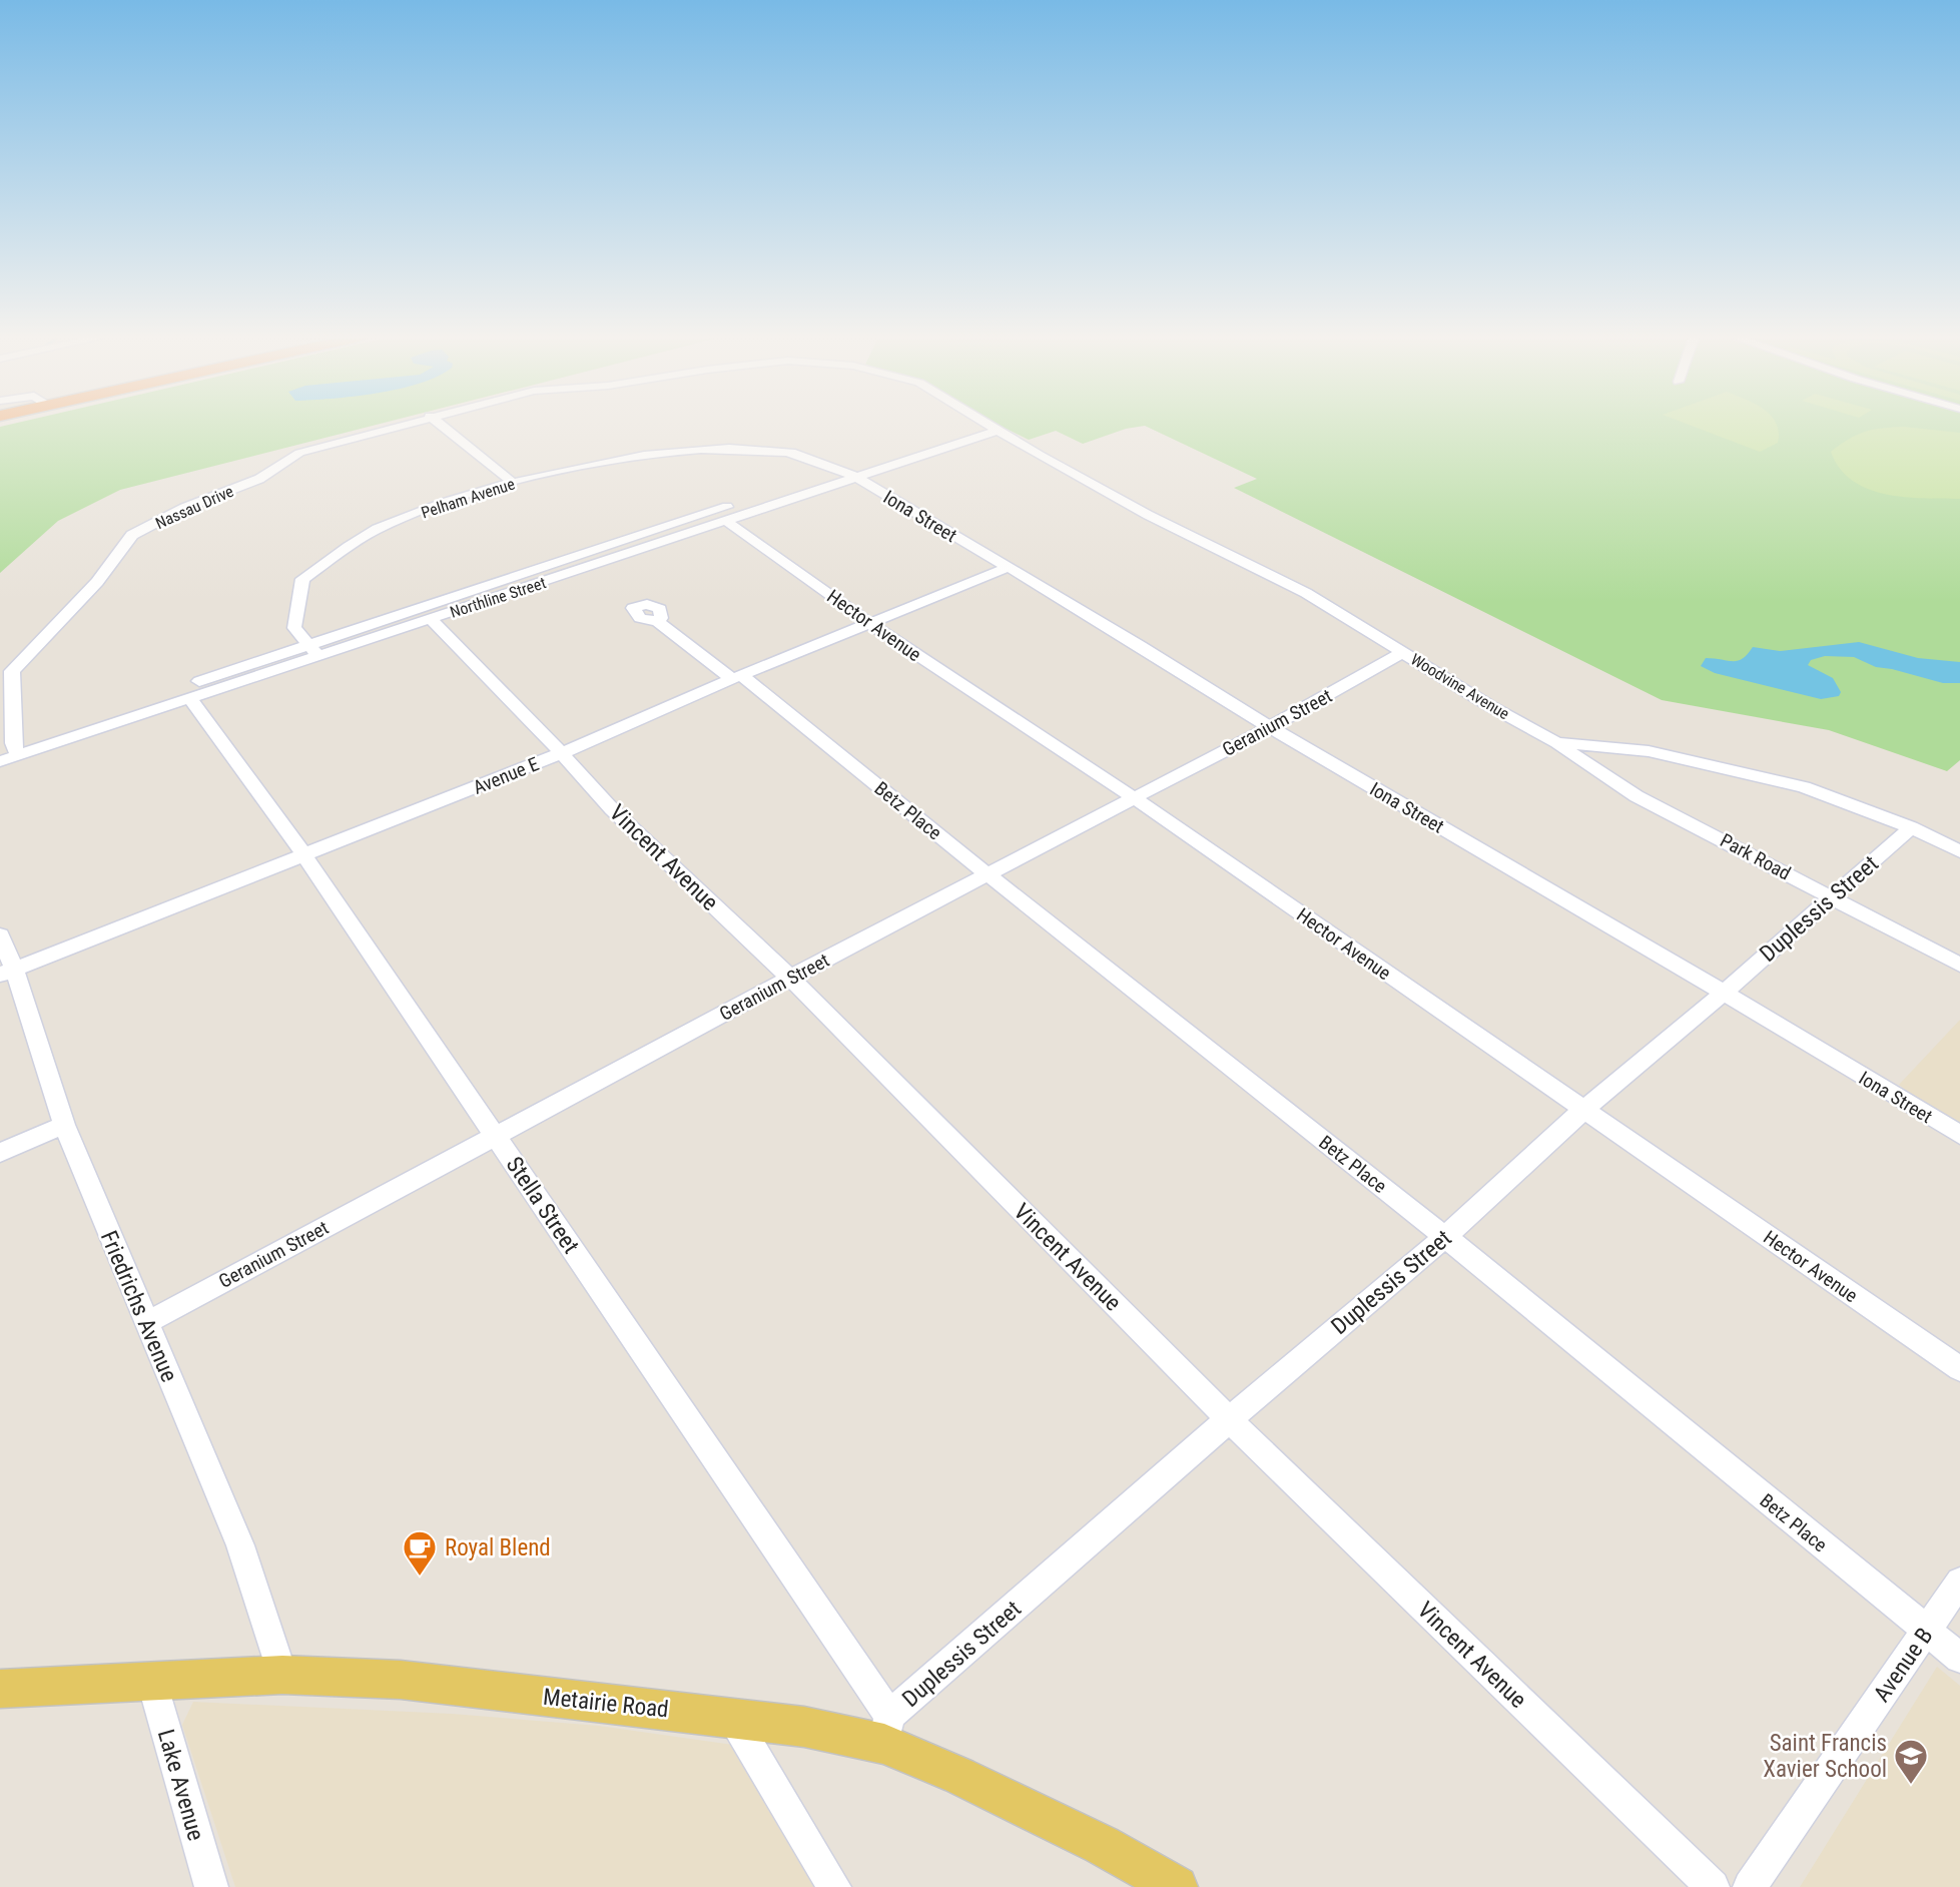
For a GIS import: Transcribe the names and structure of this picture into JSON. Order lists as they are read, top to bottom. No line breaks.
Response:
{"streets":{"main road":["Metairie Road"],"street":["Pelham Avenue","Nassau Drive","Iona Street","Northline Street","Hector Avenue","Woodvine Avenue","Geranium Street","Avenue E","Betz Place","Park Road","Vincent Avenue","Duplessis Street","Stella Street","Friedrichs Avenue","Avenue B","Lake Avenue"]},"crossings":[["Pelham Avenue","Iona Street"],["Pelham Avenue","Northline Street"],["Nassau Drive","Northline Street"],["Nassau Drive","Woodvine Avenue"],["Iona Street","Northline Street"],["Iona Street","Geranium Street"],["Iona Street","Avenue E"],["Iona Street","Duplessis Street"],["Northline Street","Hector Avenue"],["Northline Street","Woodvine Avenue"],["Northline Street","Vincent Avenue"],["Northline Street","Stella Street"],["Hector Avenue","Geranium Street"],["Hector Avenue","Avenue E"],["Hector Avenue","Duplessis Street"],["Woodvine Avenue","Geranium Street"],["Woodvine Avenue","Park Road"],["Woodvine Avenue","Duplessis Street"],["Geranium Street","Betz Place"],["Geranium Street","Vincent Avenue"],["Geranium Street","Stella Street"],["Geranium Street","Friedrichs Avenue"],["Avenue E","Betz Place"],["Avenue E","Vincent Avenue"],["Avenue E","Stella Street"],["Avenue E","Friedrichs Avenue"],["Betz Place","Duplessis Street"],["Betz Place","Avenue B"],["Park Road","Duplessis Street"],["Vincent Avenue","Duplessis Street"],["Duplessis Street","Stella Street"],["Duplessis Street","Metairie Road"],["Stella Street","Metairie Road"],["Friedrichs Avenue","Metairie Road"],["Metairie Road","Lake Avenue"]],"places":{"cafe":["Royal Blend"],"school or university":["Saint Francis Xavier School"]}}
